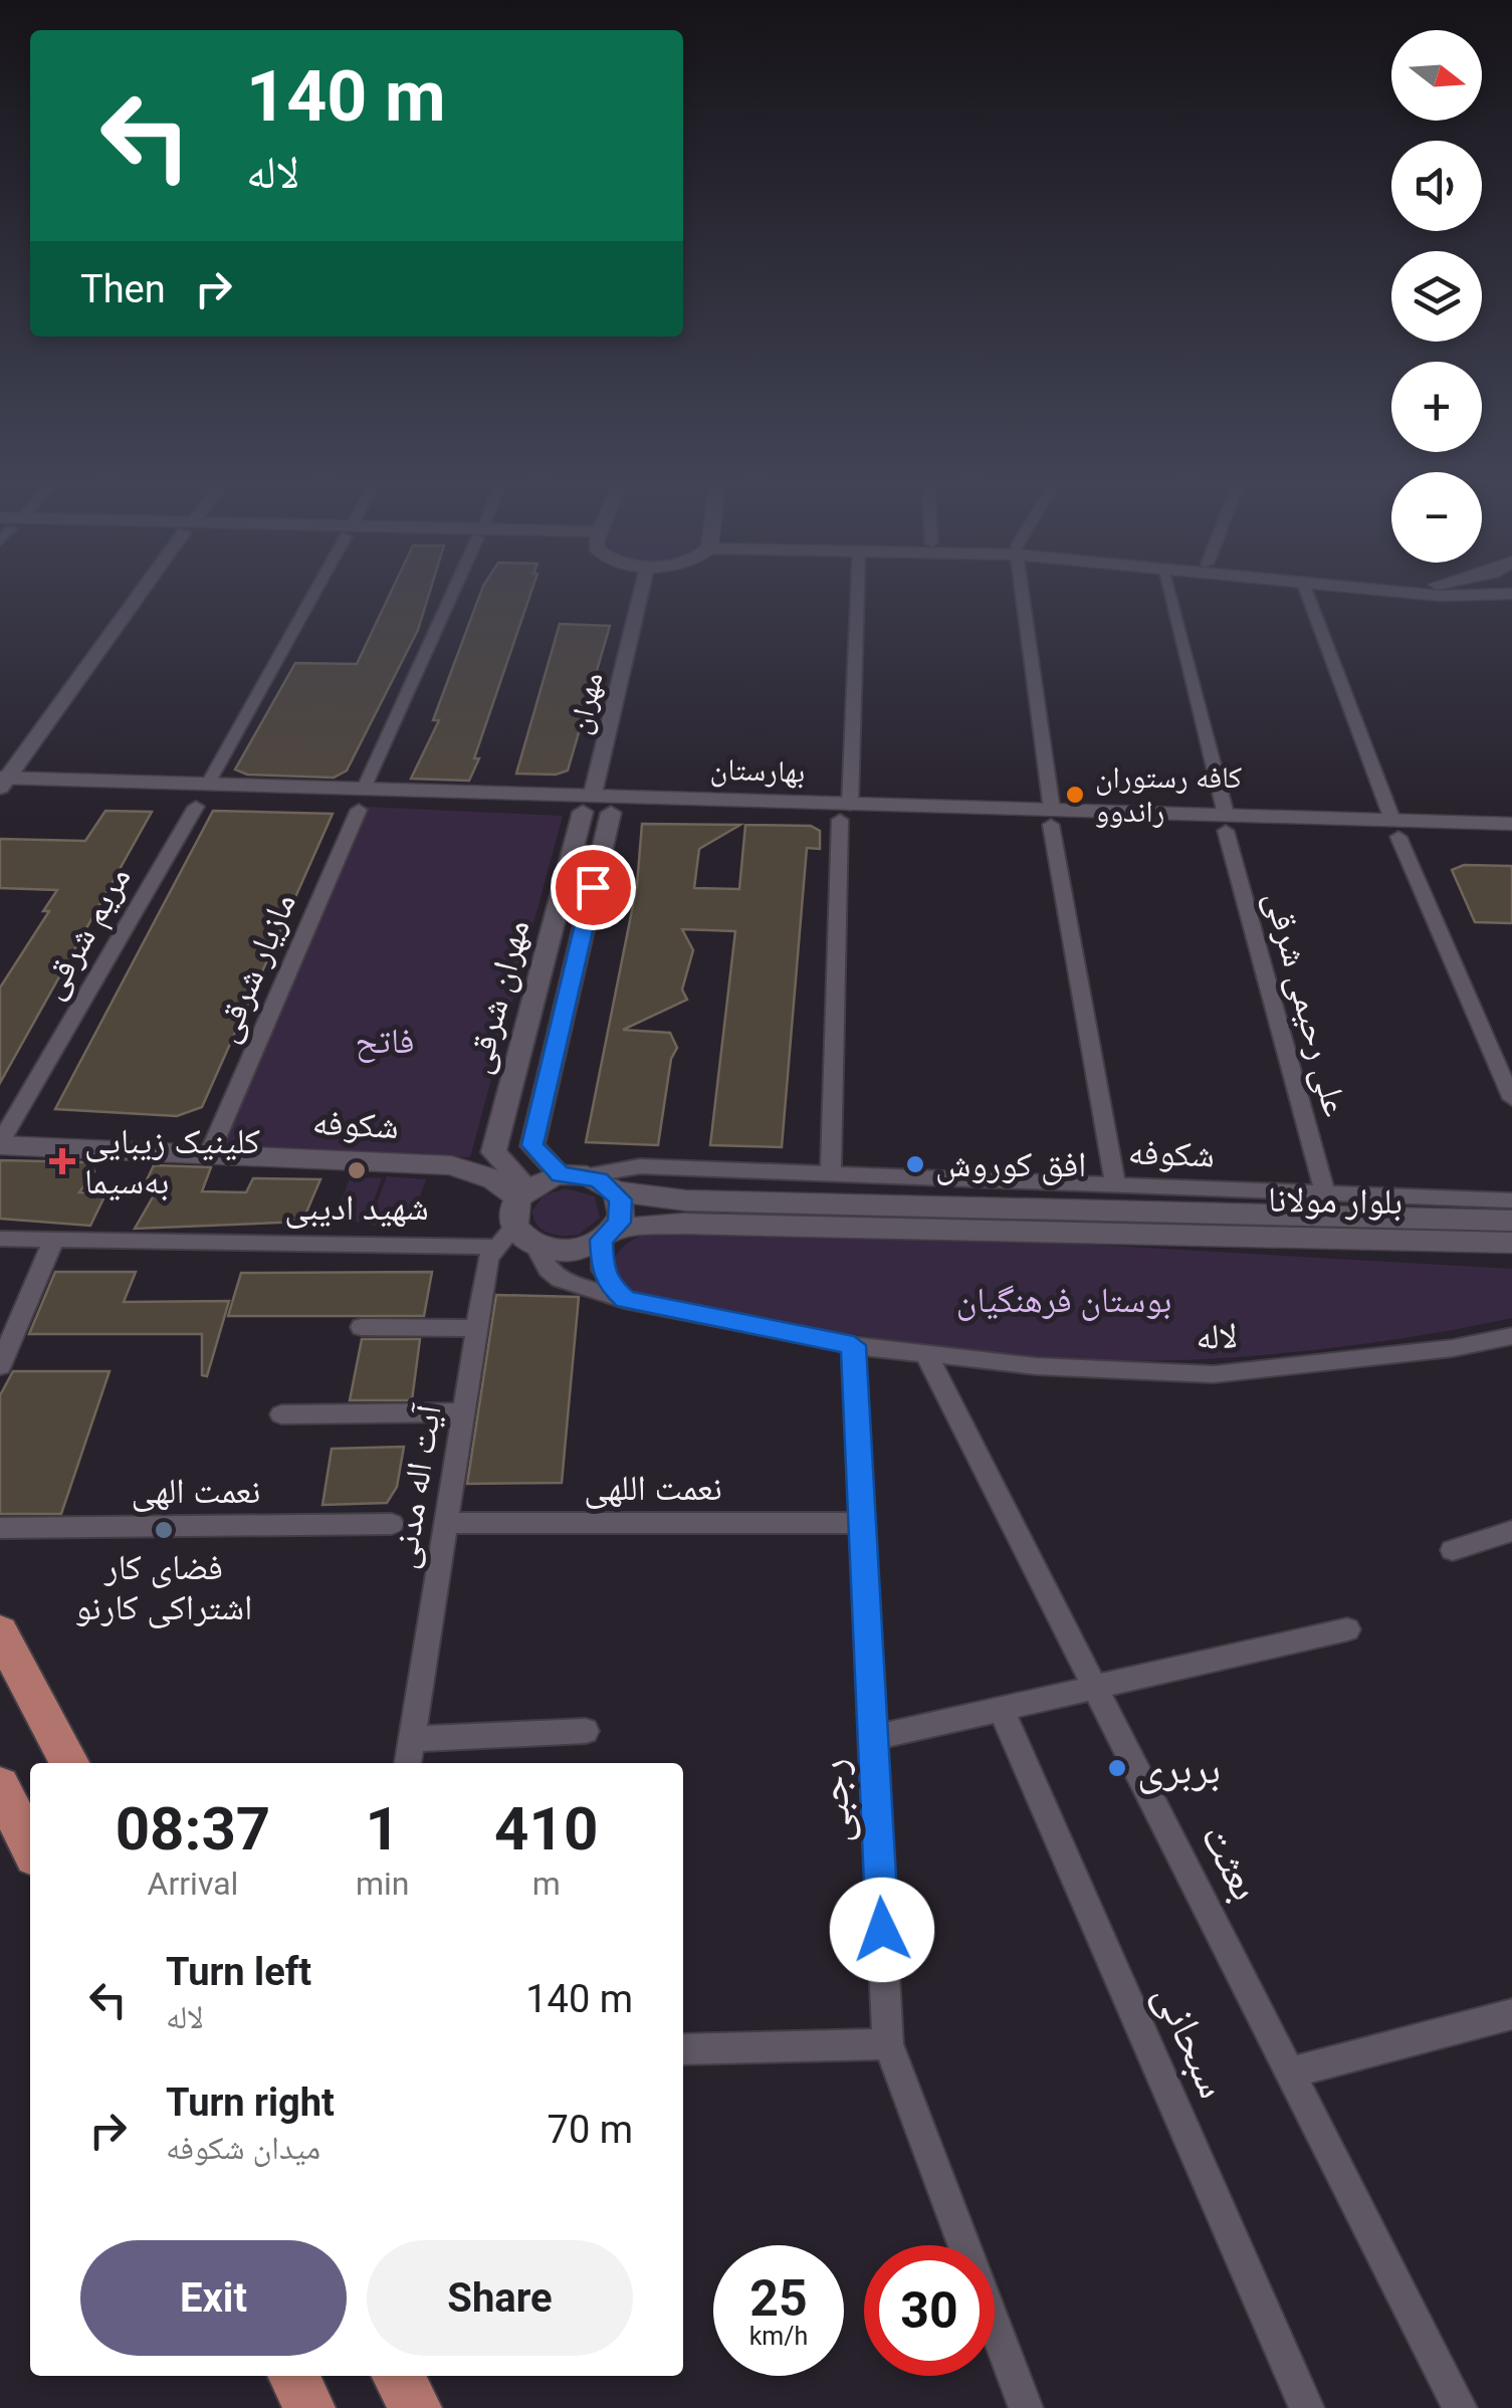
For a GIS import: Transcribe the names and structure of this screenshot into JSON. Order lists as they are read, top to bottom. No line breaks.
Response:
{"streets":{"main road":["بهارستان","شکوفه","بلوار مولانا"],"street":["مهران","مریم شرقی","مازیار شرقی","مهران شرقی","علی رحیمی شرقی","لاله","آیت اله مدنی","نعمت اللهی","نعمت الهی","رجبی","بعثت","سبحانی"]},"crossings":[["مهران","بهارستان"],["مهران","مهران شرقی"],["بهارستان","مازیار شرقی"],["بهارستان","مهران شرقی"],["بهارستان","علی رحیمی شرقی"],["مریم شرقی","شکوفه"],["مازیار شرقی","شکوفه"],["مهران شرقی","شکوفه"],["مهران شرقی","بلوار مولانا"],["مهران شرقی","لاله"],["مهران شرقی","آیت اله مدنی"],["علی رحیمی شرقی","شکوفه"],["شکوفه","بلوار مولانا"],["شکوفه","لاله"],["شکوفه","آیت اله مدنی"],["بلوار مولانا","لاله"],["بلوار مولانا","آیت اله مدنی"],["لاله","آیت اله مدنی"],["لاله","رجبی"],["لاله","بعثت"],["آیت اله مدنی","نعمت اللهی"],["نعمت اللهی","رجبی"]],"parks":["فاتح","بوستان فرهنگیان"],"places":{"other":["کافه رستوران راندوو","افق کوروش","شهید ادیبی","فضای کار اشتراکی کارنو","بربری"],"health":["کلینیک زیبایی به‌سیما"]},"north":"right","page":{"map_buttons":["+","−"],"turn":["140 m","لاله"],"then":"Then","eta":["08:37","Arrival","1","min","410","m"],"list":[{"name":"Turn left","note":"لاله","value":"140 m"},{"name":"Turn right","note":"میدان شکوفه","value":"70 m"}],"buttons":["Exit","Share"],"speed":"25 km/h","limit":"30"}}
